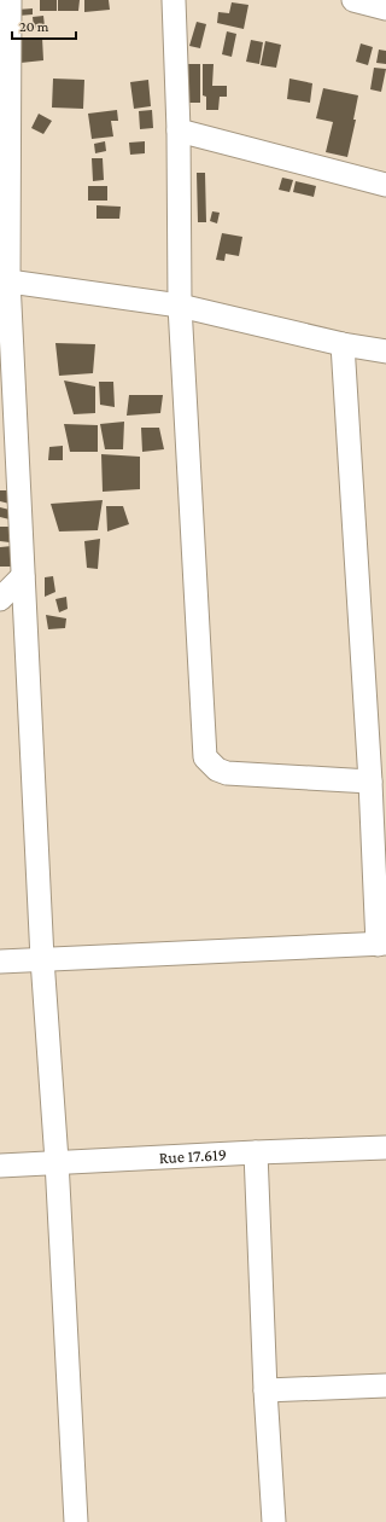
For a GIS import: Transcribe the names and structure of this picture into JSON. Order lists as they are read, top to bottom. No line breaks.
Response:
{"streets":{"street":["Rue 17.619"]},"scale_bar":"20 m"}
